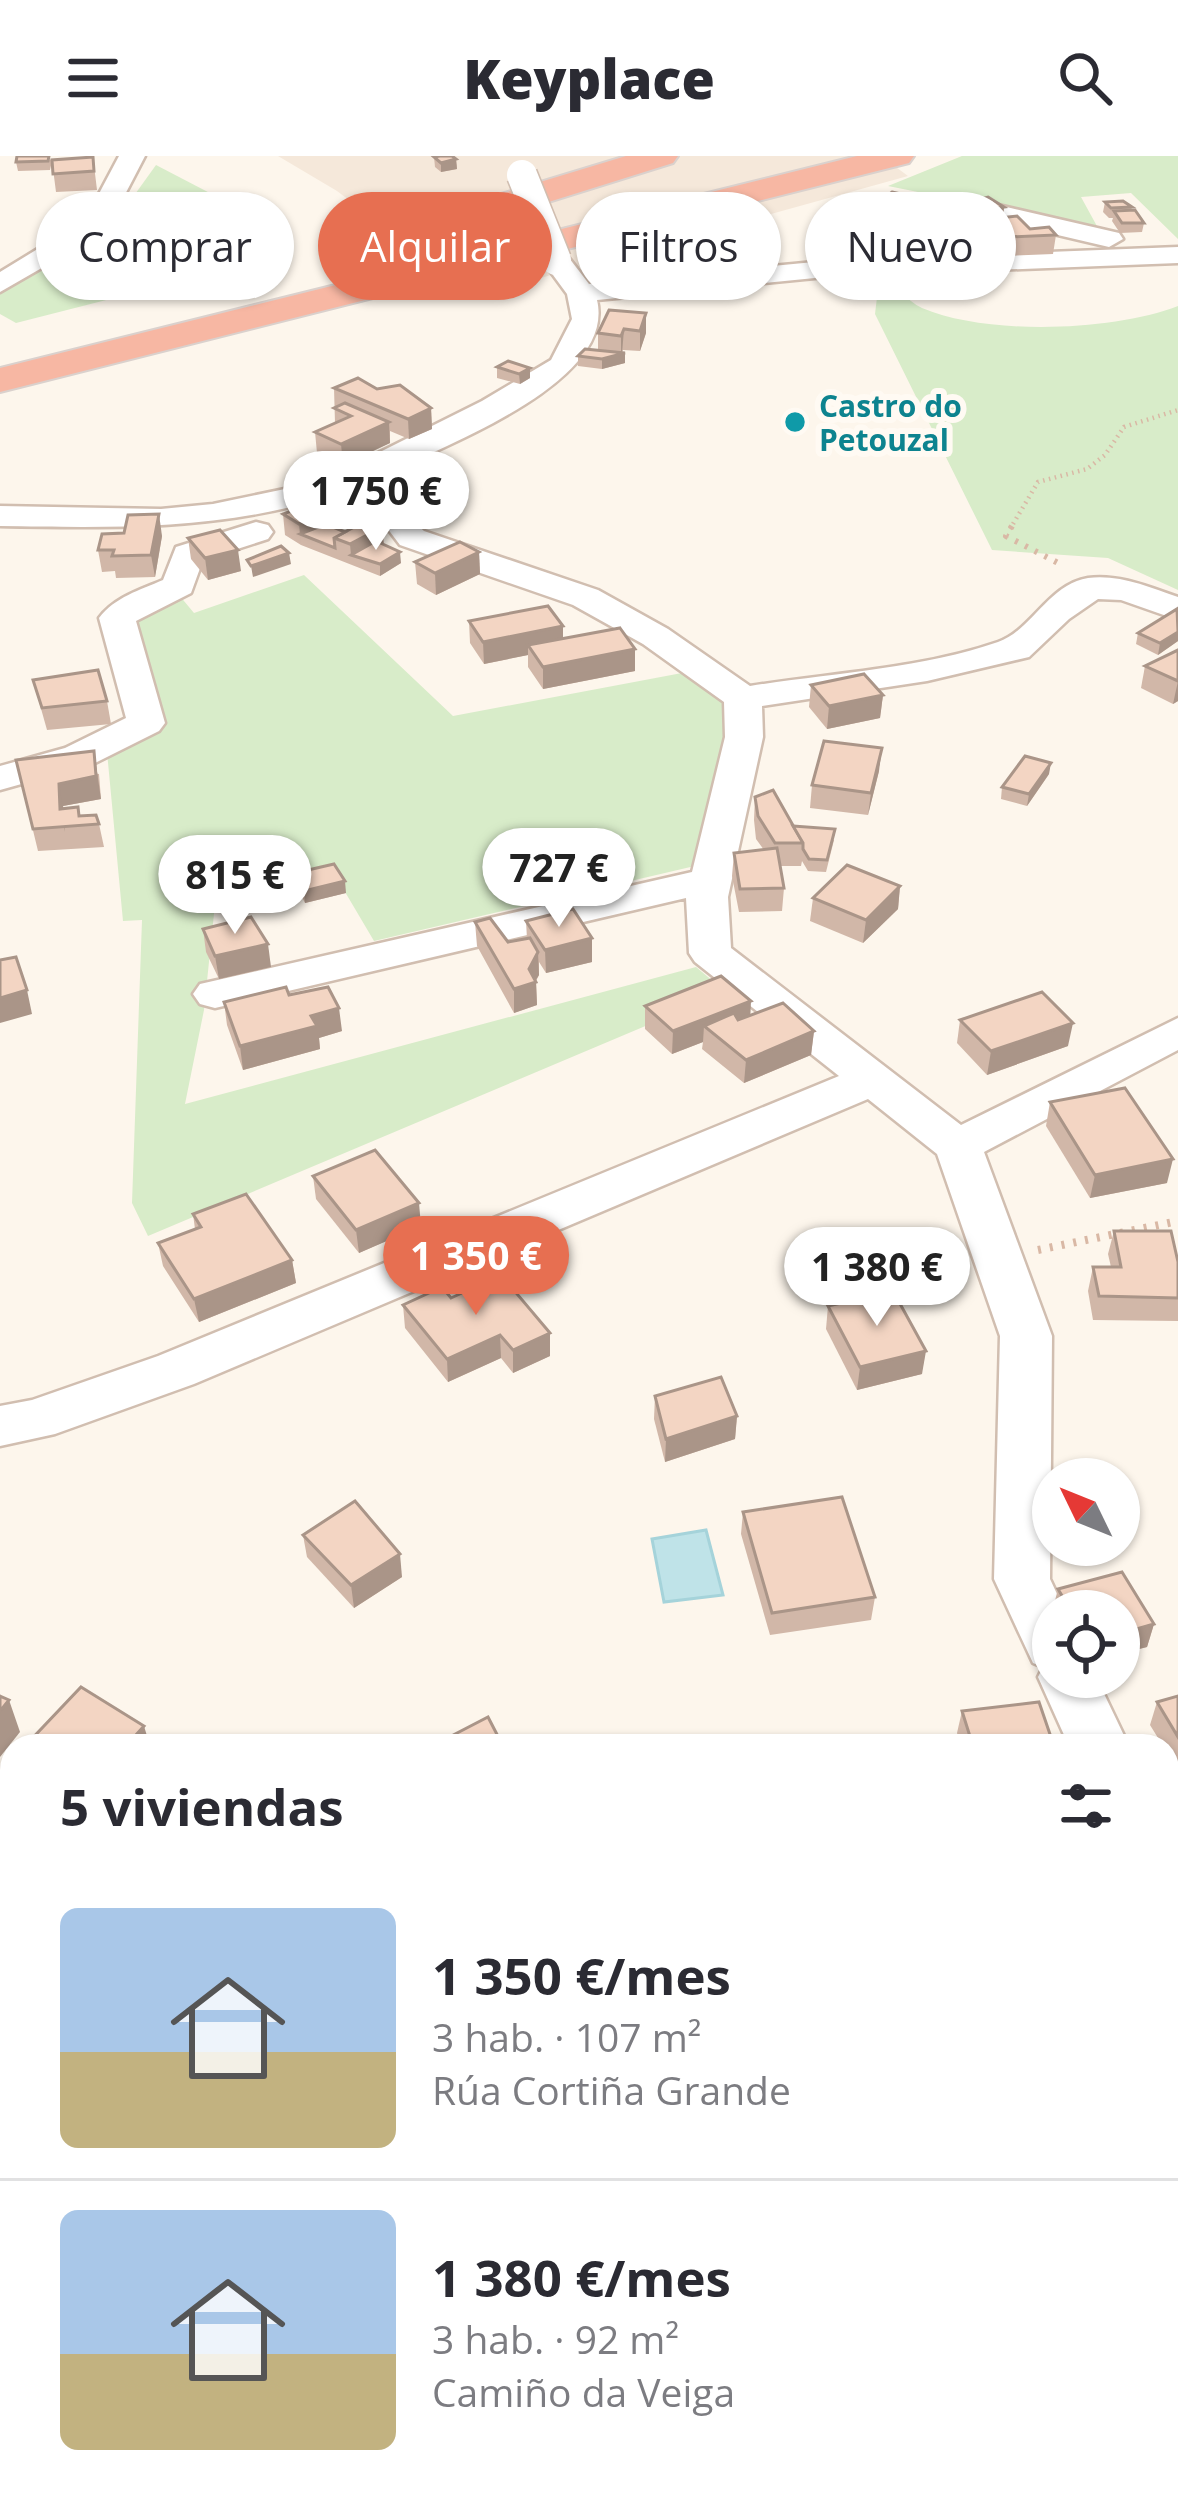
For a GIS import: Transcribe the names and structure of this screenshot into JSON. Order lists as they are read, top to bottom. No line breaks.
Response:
{"places":["Castro do Petouzal"],"north":"top left","page":{"header":"Keyplace","chip":["Comprar","Alquilar","Filtros","Nuevo"],"price":["1 750 €","727 €","815 €","1 350 €","1 380 €"],"heading":"5 viviendas","list":[{"name":"1 350 €/mes","note":"3 hab. · 107 m² · Rúa Cortiña Grande"},{"name":"1 380 €/mes","note":"3 hab. · 92 m² · Camiño da Veiga"}]}}
